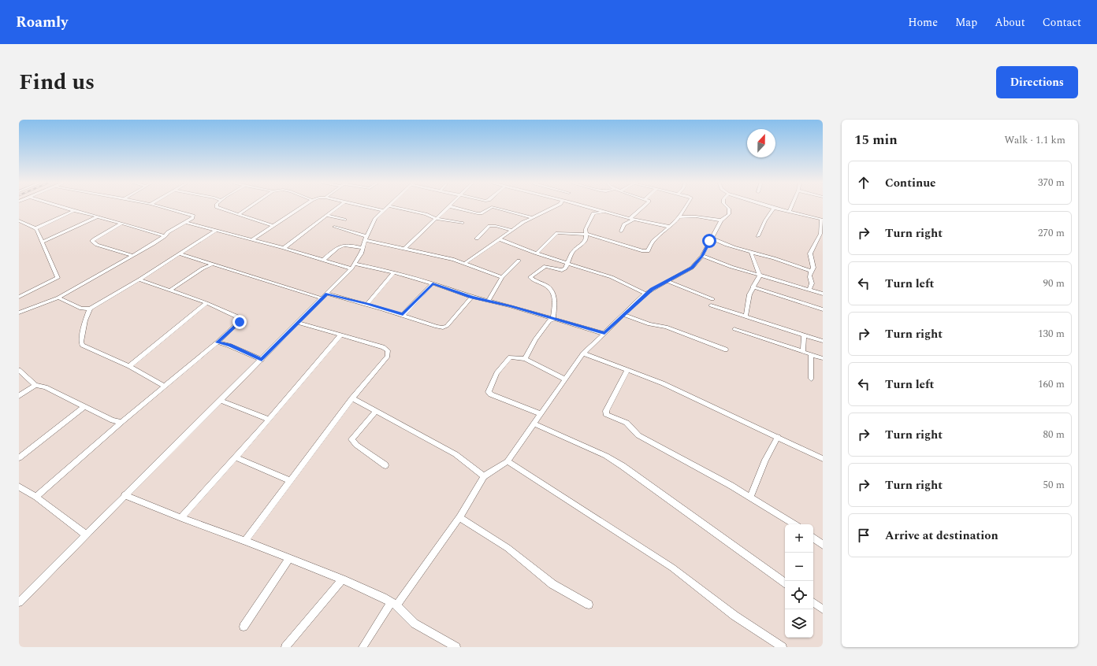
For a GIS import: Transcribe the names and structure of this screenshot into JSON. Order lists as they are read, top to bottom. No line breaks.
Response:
{"north":"top","page":{"header":"Roamly","nav":["Home","Map","About","Contact"],"title":"Find us","buttons":"Directions","heading":["15 min","Walk · 1.1 km"],"list":[["Continue","370 m"],["Turn right","270 m"],["Turn left","90 m"],["Turn right","130 m"],["Turn left","160 m"],["Turn right","80 m"],["Turn right","50 m"],"Arrive at destination"],"map_buttons":["+","−"]}}
